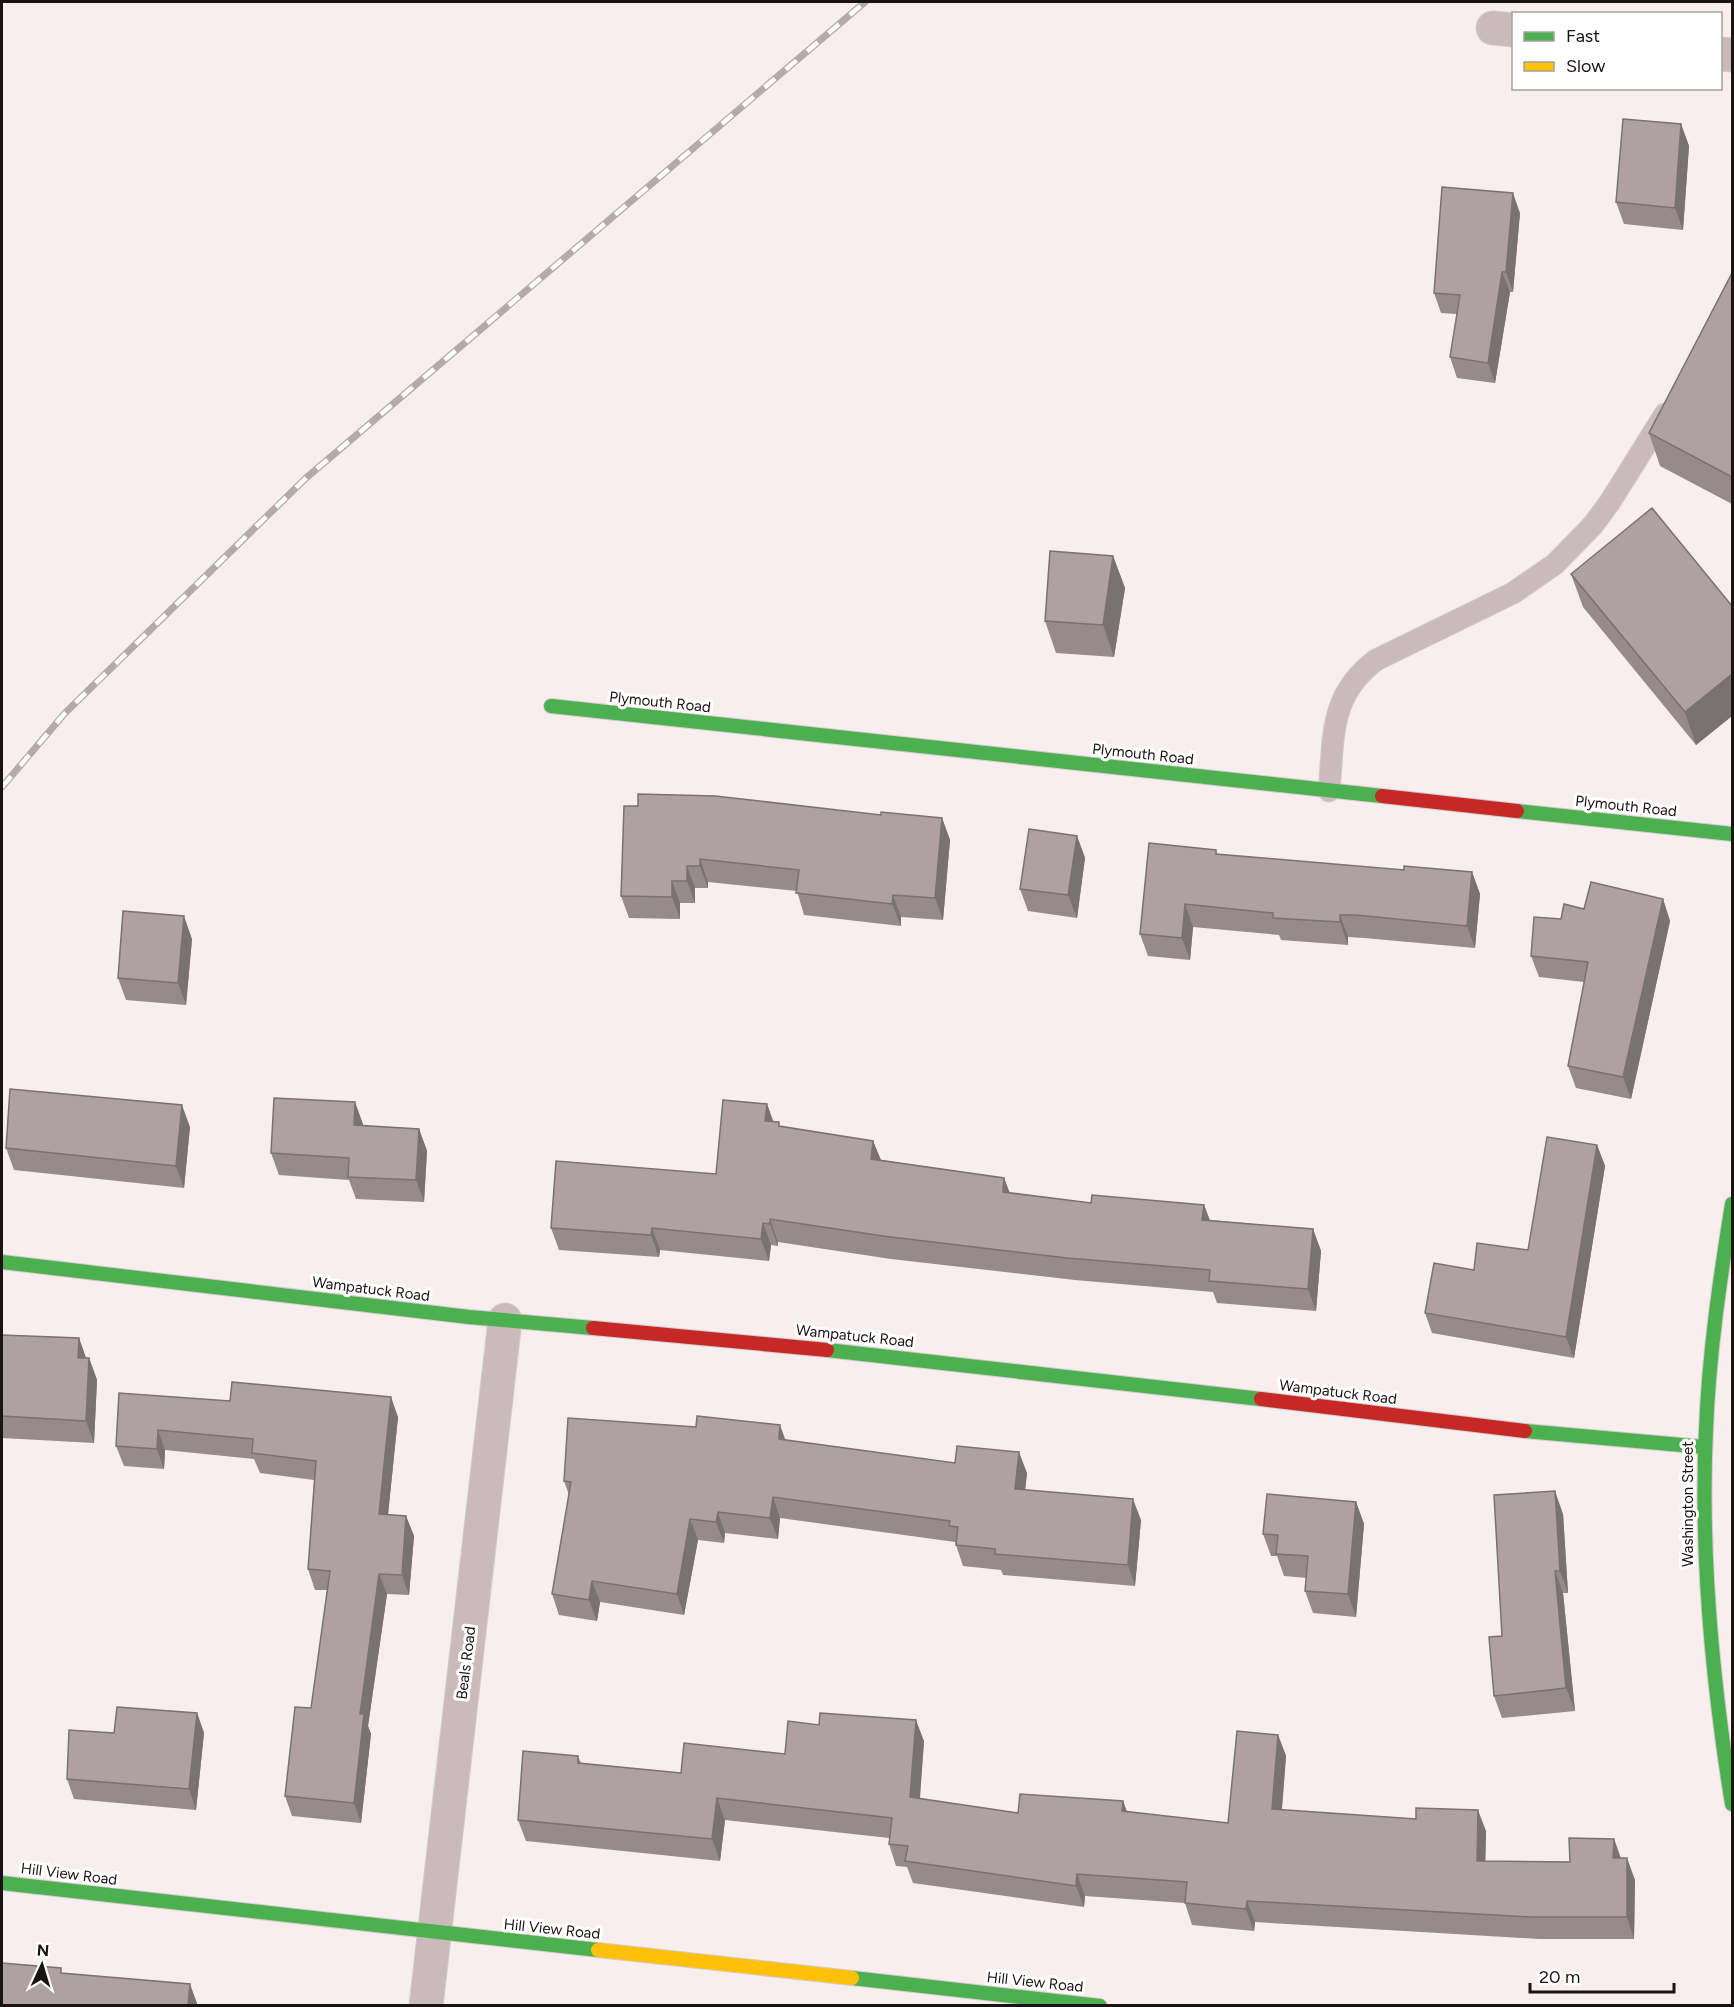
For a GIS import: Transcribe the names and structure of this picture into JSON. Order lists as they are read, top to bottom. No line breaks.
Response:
{"streets":{"street":["Plymouth Road","Wampatuck Road","Washington Street","Beals Road","Hill View Road"]},"crossings":[["Wampatuck Road","Washington Street"],["Wampatuck Road","Beals Road"],["Beals Road","Hill View Road"]],"legend":["Fast","Slow"],"scale_bar":"20 m","north":"top"}
